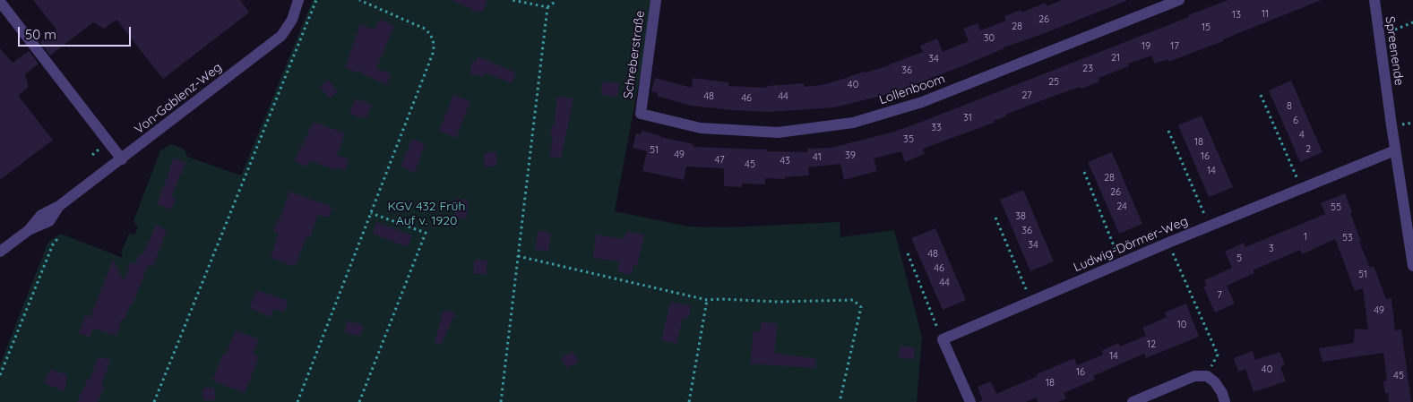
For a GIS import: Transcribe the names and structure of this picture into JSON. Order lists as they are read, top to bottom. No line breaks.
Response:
{"streets":{"street":["Spreenende","Schreberstraße","Lollenboom","Von-Gablenz-Weg","Ludwig-Dörmer-Weg"]},"crossings":[["Spreenende","Ludwig-Dörmer-Weg"],["Schreberstraße","Lollenboom"]],"parks":["KGV 432 Früh Auf v. 1920"],"house_numbers":["11","13","26","28","15","30","19","17","21","34","23","36","25","40","27","48","44","46","8","31","6","33","4","35","18","2","51","49","39","16","41","47","43","45","14","28","26","24","55","38","36","1","53","34","3","48","5","46","51","44","7","49","10","12","14","40","16","45","18"],"scale_bar":"50 m"}
